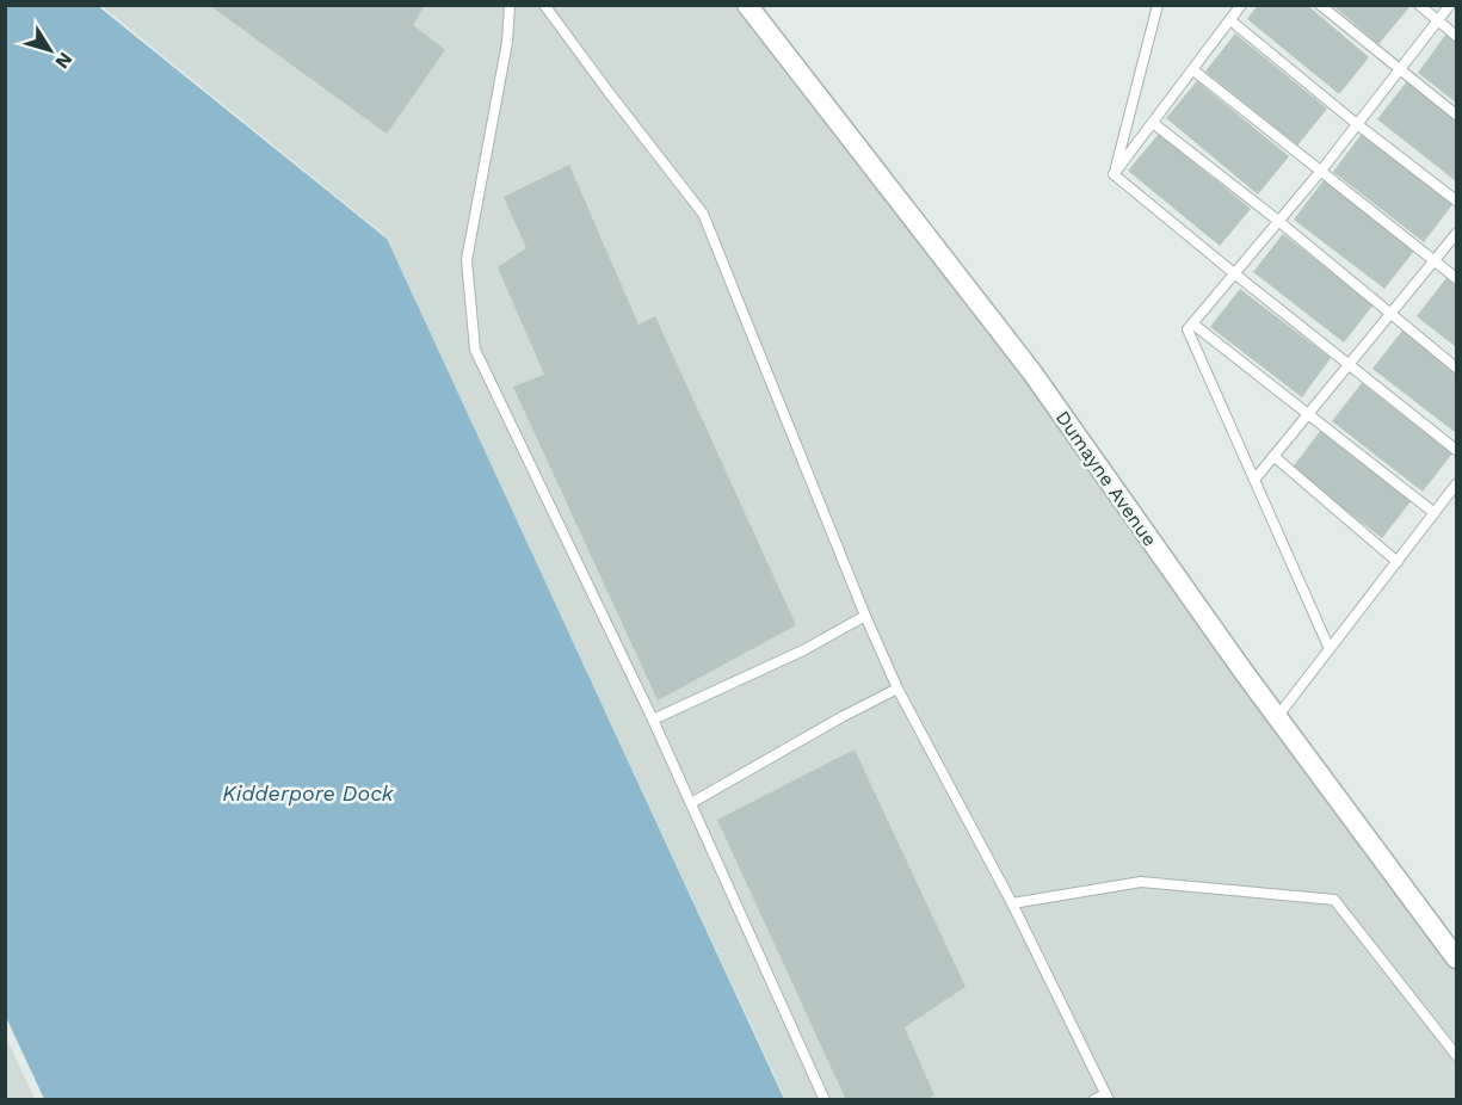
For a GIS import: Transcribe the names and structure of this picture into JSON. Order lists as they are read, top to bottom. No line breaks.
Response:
{"streets":{"street":["Dumayne Avenue"]},"water":["Kidderpore Dock"],"north":"bottom right"}
